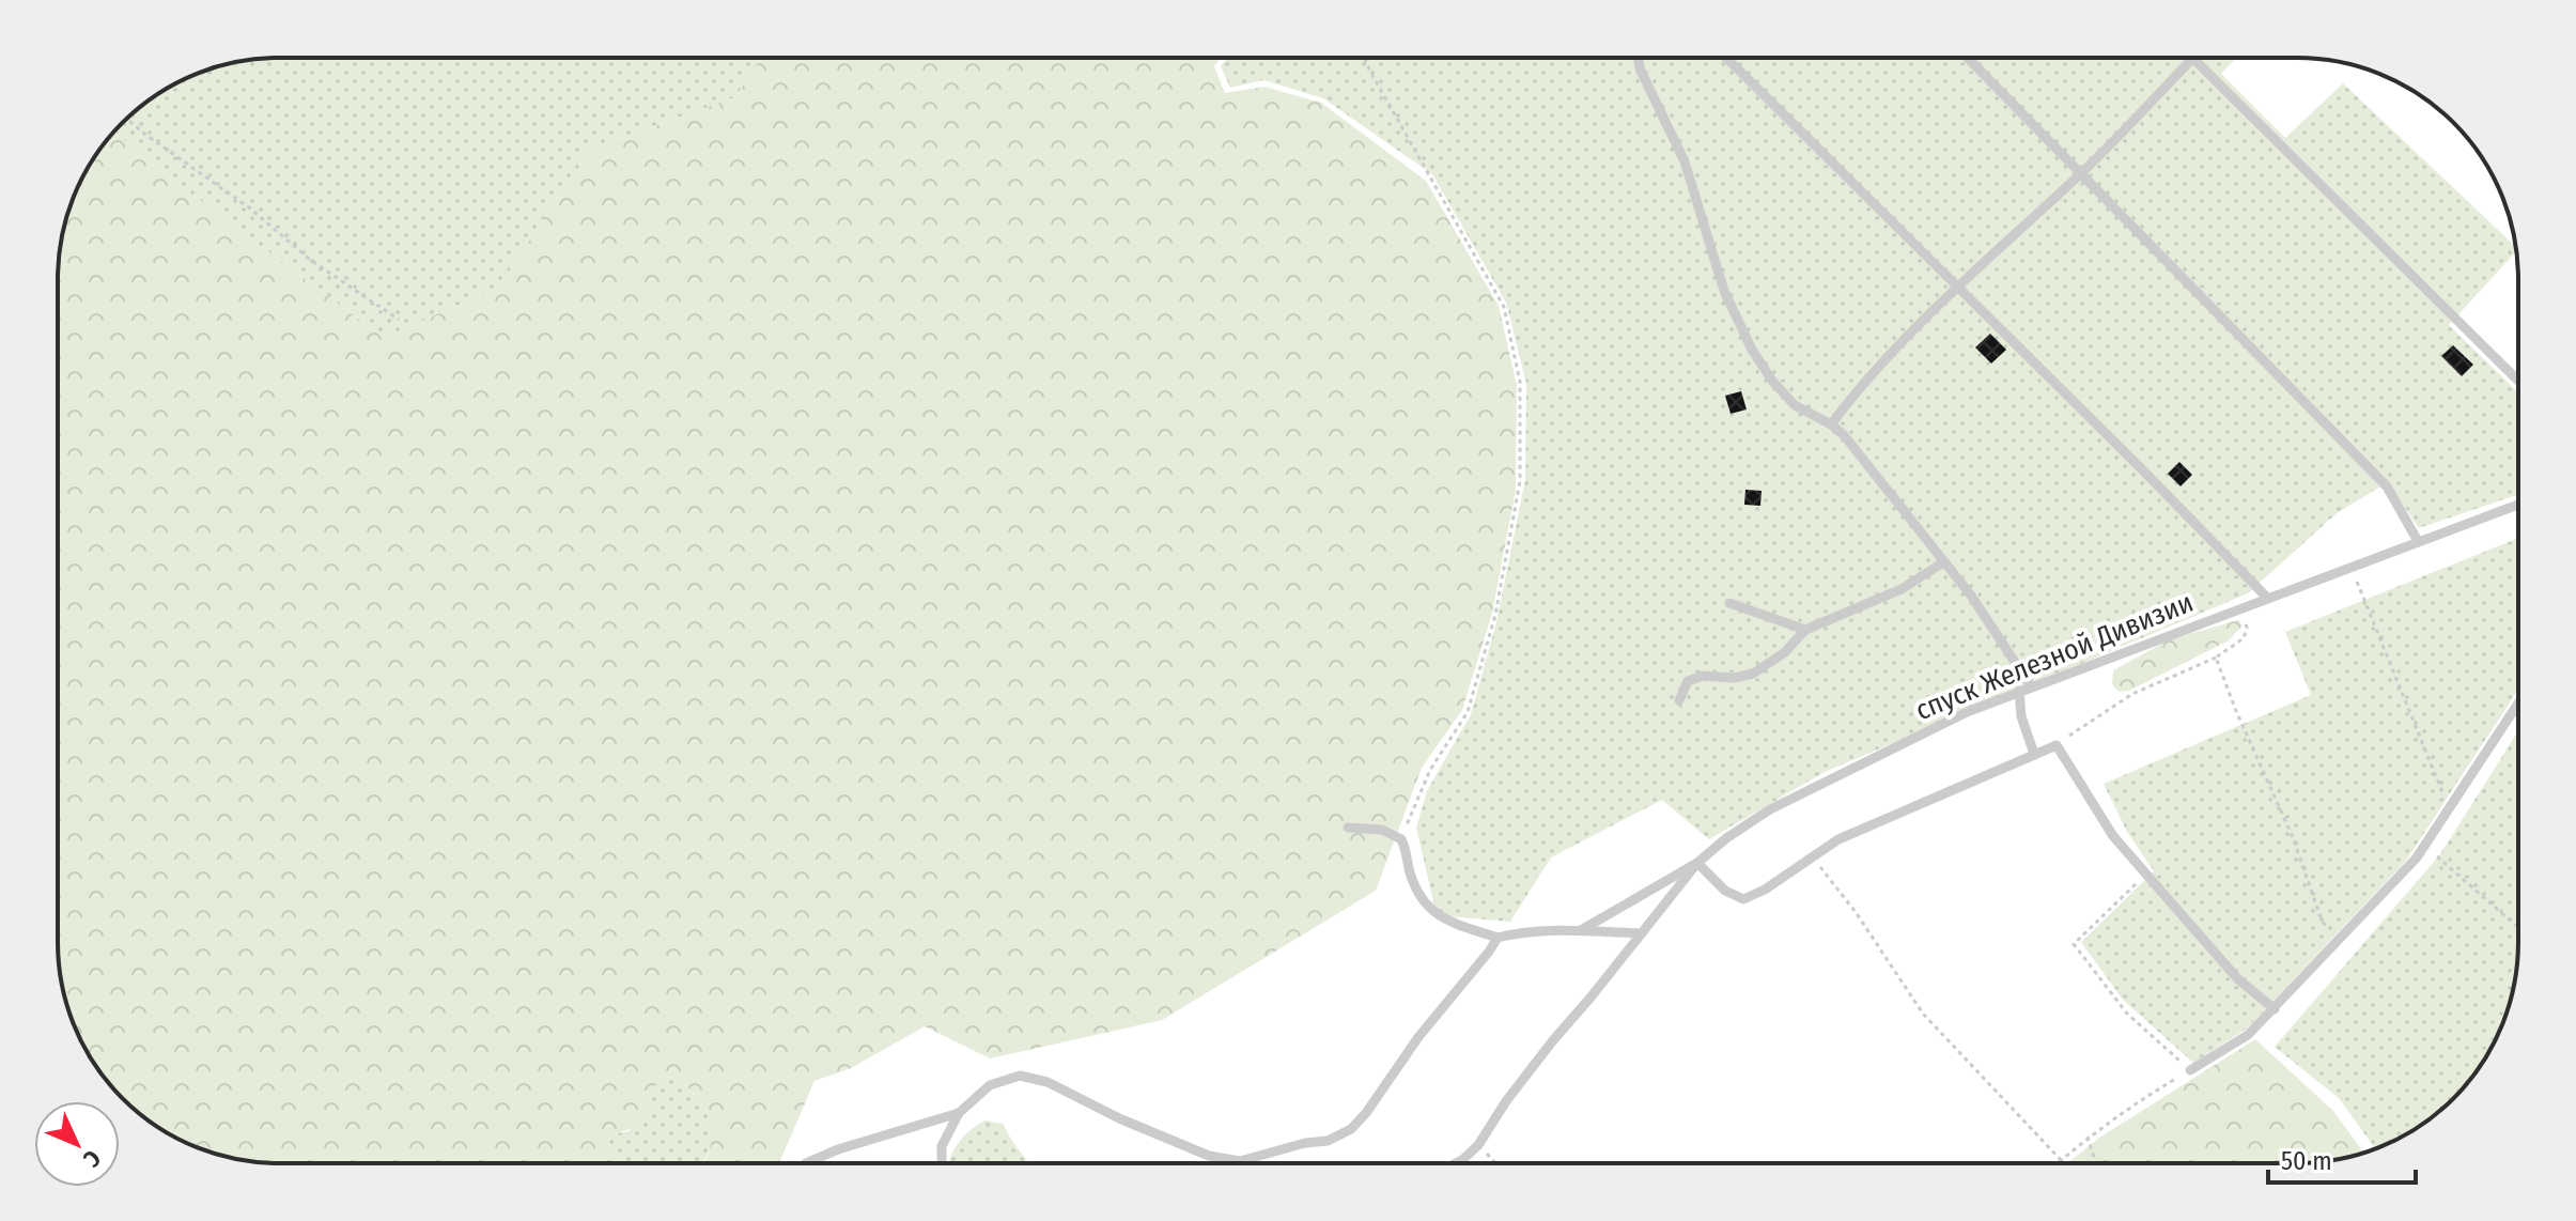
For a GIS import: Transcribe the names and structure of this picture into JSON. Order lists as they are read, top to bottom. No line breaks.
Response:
{"streets":{"lane":["спуск Железной Дивизии"]},"scale_bar":"50 m","north":"bottom right"}
